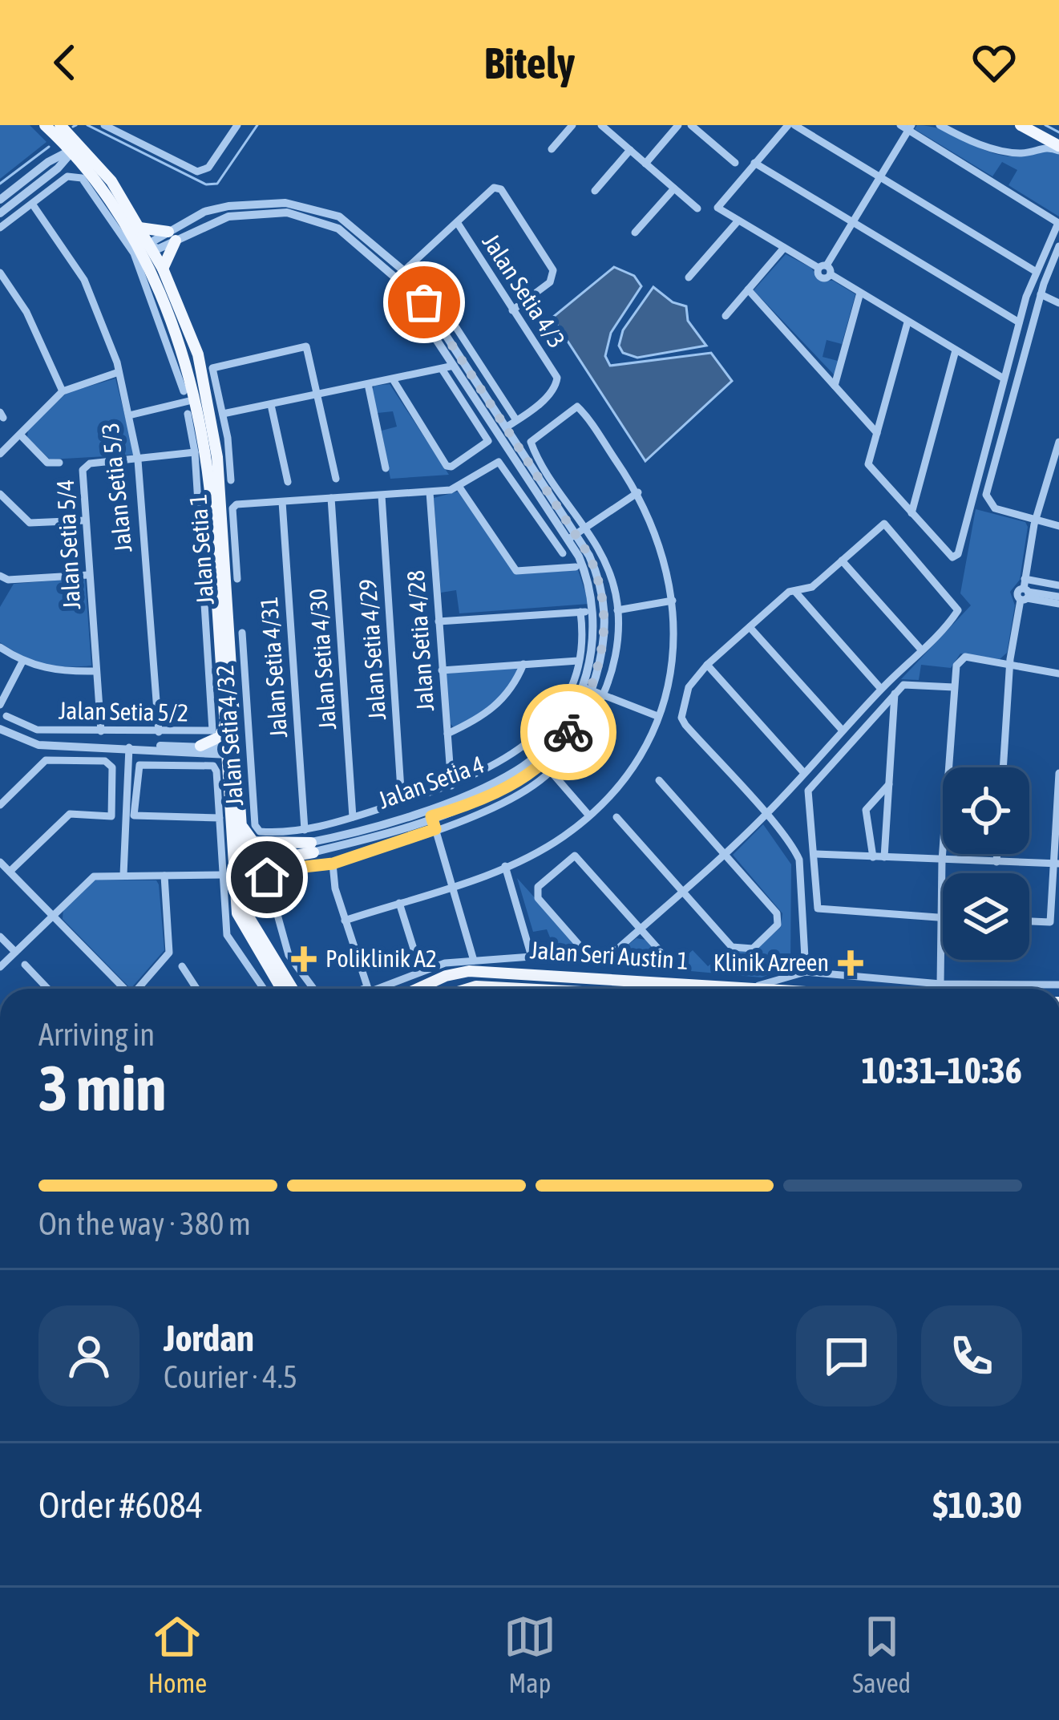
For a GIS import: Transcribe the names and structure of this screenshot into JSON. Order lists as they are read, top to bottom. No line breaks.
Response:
{"streets":{"main road":["Jalan Setia 1","Jalan Seri Austin 1"],"street":["Jalan Setia 4/3","Jalan Setia 5/3","Jalan Setia 5/4","Jalan Setia 4/28","Jalan Setia 4/29","Jalan Setia 4/30","Jalan Setia 4/31","Jalan Setia 5/2","Jalan Setia 4/32","Jalan Setia 4"]},"crossings":[["Jalan Setia 5/3","Jalan Setia 5/4"],["Jalan Setia 5/3","Jalan Setia 5/2"],["Jalan Setia 5/4","Jalan Setia 5/2"],["Jalan Setia 1","Jalan Setia 4"],["Jalan Setia 4/31","Jalan Setia 4/32"]],"places":{"health":["Poliklinik A2","Klinik Azreen"]},"page":{"header":"Bitely","heading":["3 min","Arriving in","10:31–10:36"],"panel":["Jordan","Courier · 4.5","Order #6084","$10.30"],"bar":"On the way · 380 m","tabs":["Home","Map","Saved"]}}
